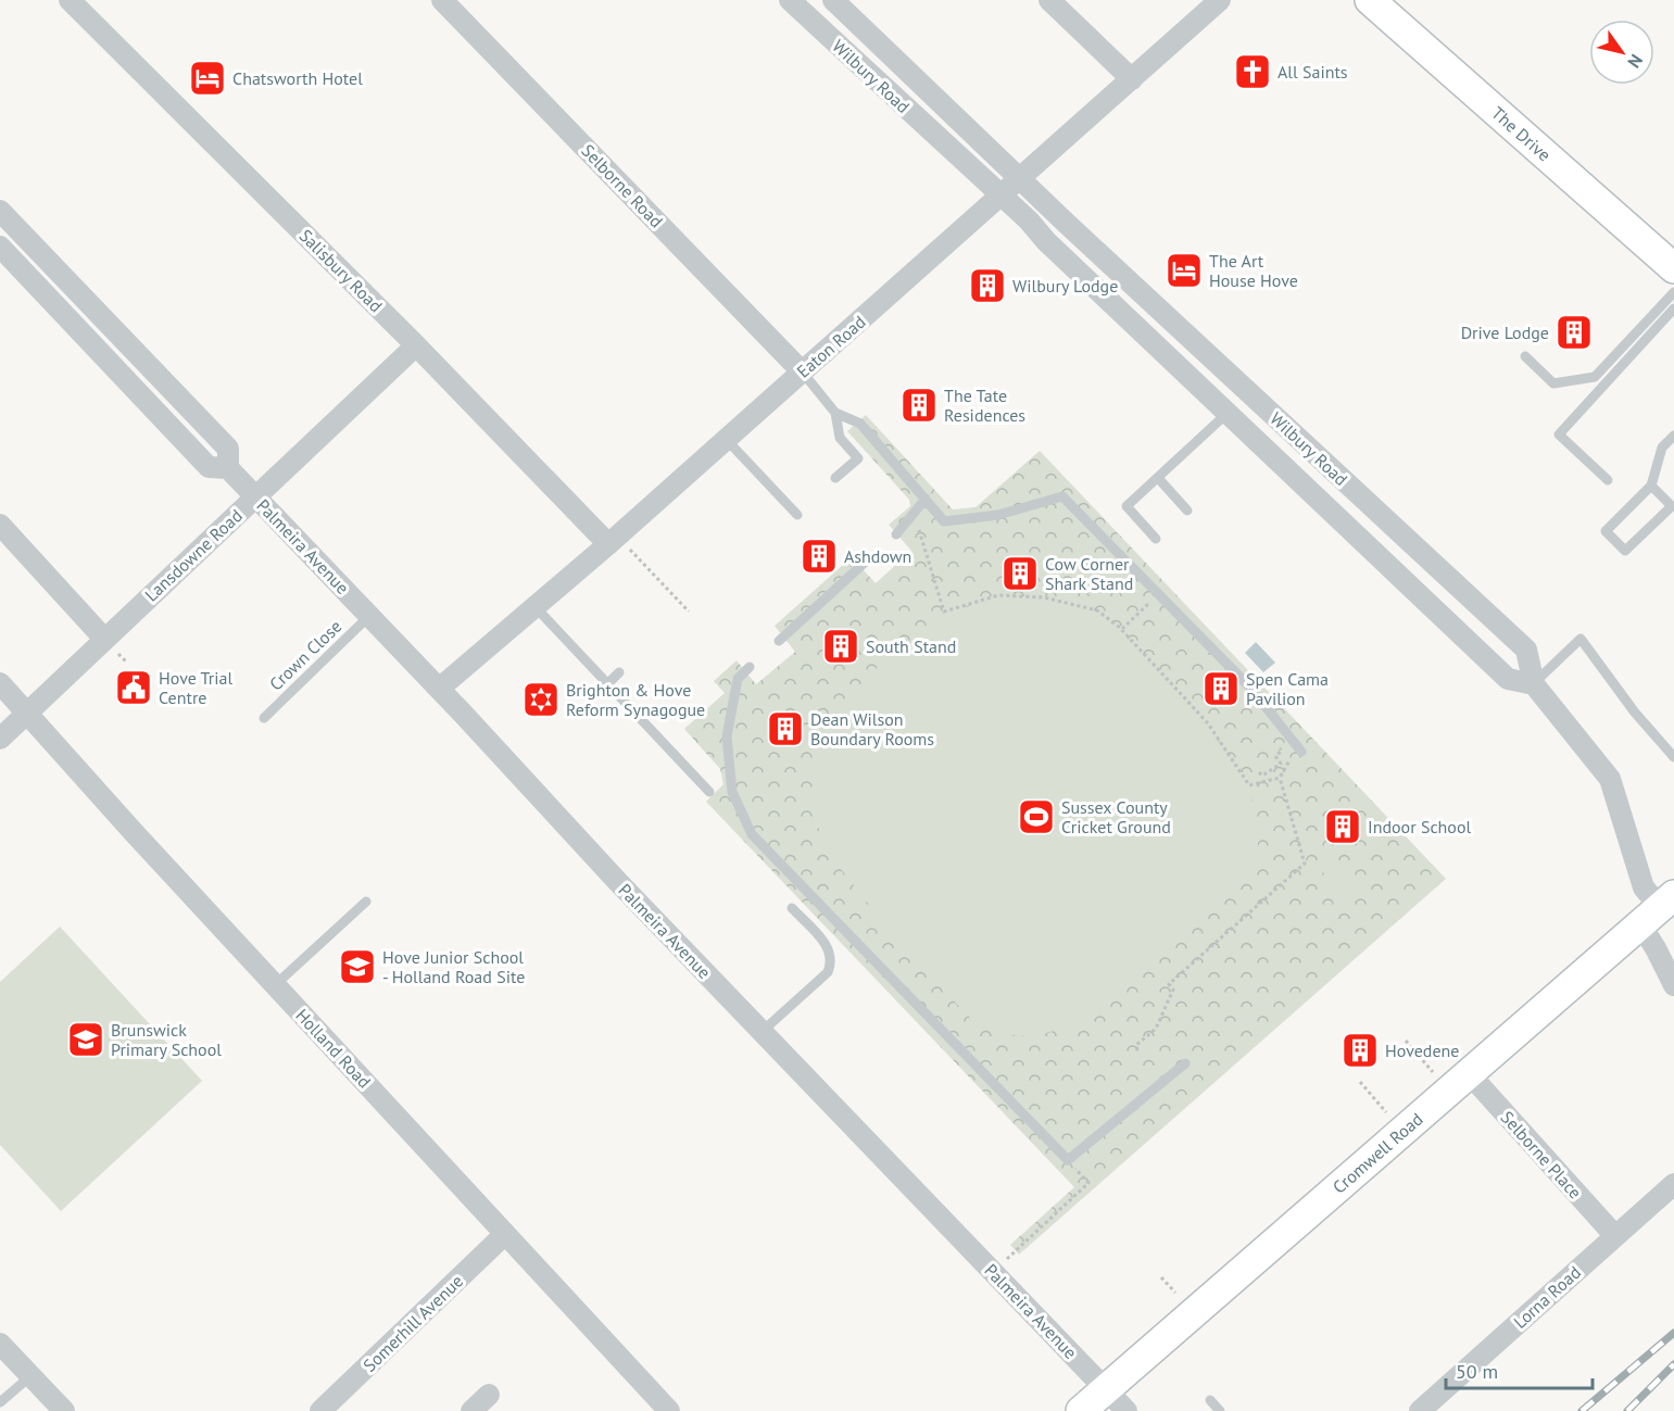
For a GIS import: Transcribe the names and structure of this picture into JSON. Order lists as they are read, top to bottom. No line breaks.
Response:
{"streets":{"main road":["The Drive","Cromwell Road"],"street":["Wilbury Road","Selborne Road","Salisbury Road","Eaton Road","Palmeira Avenue","Lansdowne Road","Holland Road","Selborne Place","Lorna Road","Somerhill Avenue"],"lane":["Crown Close"]},"crossings":[["Wilbury Road","Eaton Road"],["Wilbury Road","Cromwell Road"],["Selborne Road","Eaton Road"],["Salisbury Road","Eaton Road"],["Salisbury Road","Lansdowne Road"],["Eaton Road","Palmeira Avenue"],["Palmeira Avenue","Lansdowne Road"],["Palmeira Avenue","Crown Close"],["Palmeira Avenue","Cromwell Road"],["Lansdowne Road","Holland Road"],["Holland Road","Somerhill Avenue"],["Cromwell Road","Selborne Place"],["Selborne Place","Lorna Road"]],"places":{"church":["All Saints"],"hotel":["Chatsworth Hotel","The Art House Hove"],"building":["Wilbury Lodge","Drive Lodge","The Tate Residences","Ashdown","Cow Corner Shark Stand","South Stand","Spen Cama Pavilion","Dean Wilson Boundary Rooms","Indoor School","Hovedene"],"public building":["Hove Trial Centre"],"synagogue":["Brighton & Hove Reform Synagogue"],"sports":["Sussex County Cricket Ground"],"school or university":["Hove Junior School - Holland Road Site","Brunswick Primary School"]},"scale_bar":"50 m","north":"bottom right"}
